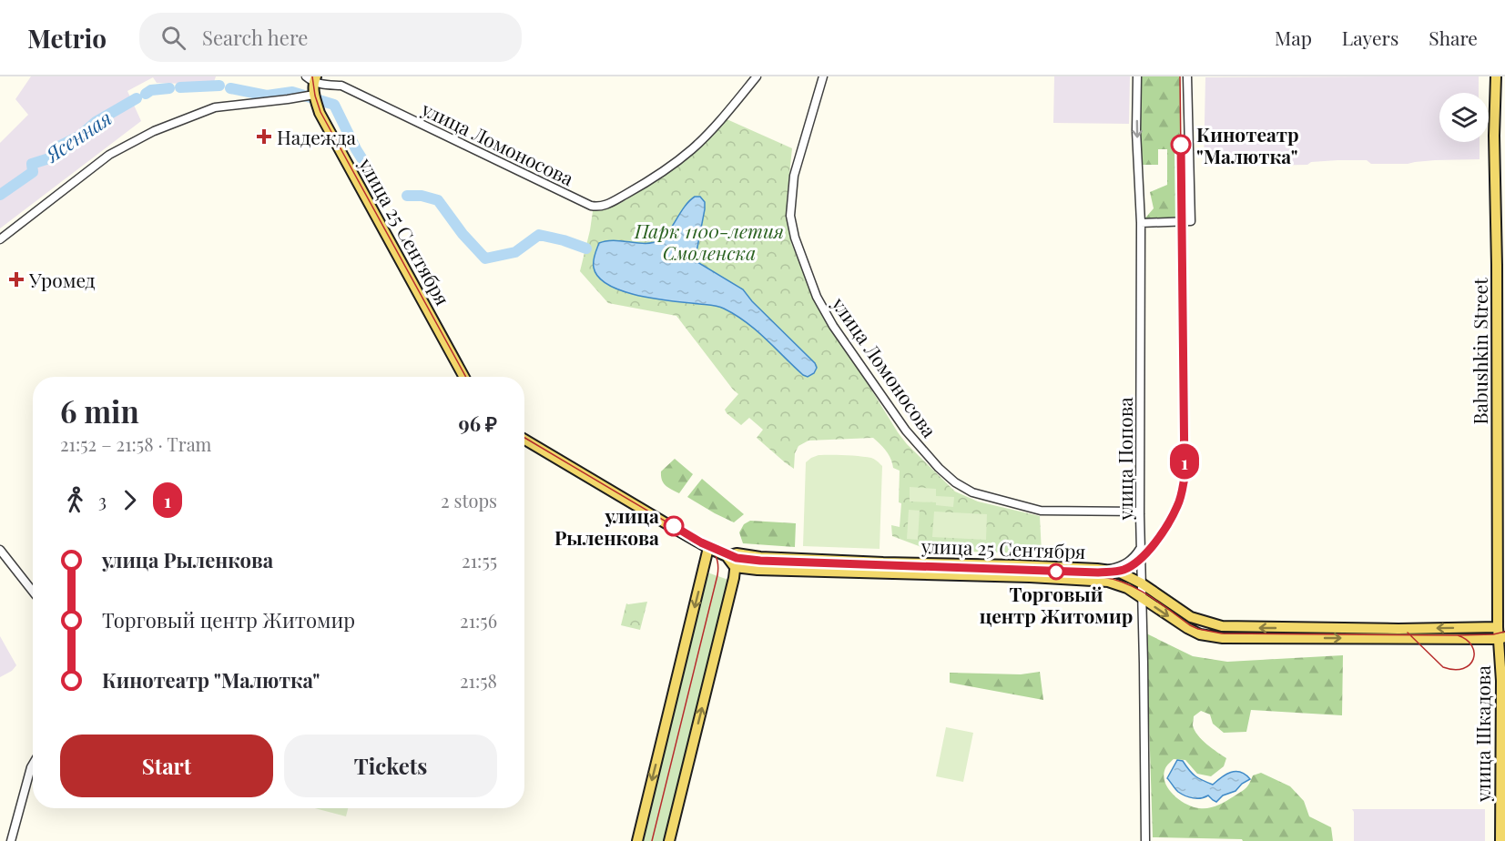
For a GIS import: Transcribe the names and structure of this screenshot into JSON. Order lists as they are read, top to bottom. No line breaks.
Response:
{"streets":{"main road":["улица 25 Сентября","Babushkin Street","улица Шкадова"],"street":["улица Ломоносова","улица Попова"]},"crossings":[["улица Ломоносова","улица 25 Сентября"],["улица Ломоносова","улица Попова"],["улица 25 Сентября","Babushkin Street"],["улица 25 Сентября","улица Попова"],["улица 25 Сентября","улица Шкадова"],["Babushkin Street","улица Шкадова"]],"water":["Ясенная"],"parks":["Парк 1100-летия Смоленска"],"places":{"health":["Надежда","Уромед"],"other":["Кинотеатр \"Малютка\"","улица Рыленкова","Торговый центр Житомир"]},"lines":["tram line 1"],"page":{"header":"Metrio","search":"Search here","nav":["Map","Layers","Share"],"on_map":"1","heading":["6 min","21:52 – 21:58 · Tram","96 ₽"],"legs":["3","1","2 stops"],"list":[{"name":"улица Рыленкова","value":"21:55"},{"name":"Торговый центр Житомир","value":"21:56"},{"name":"Кинотеатр \"Малютка\"","value":"21:58"}],"buttons":["Start","Tickets"]}}
